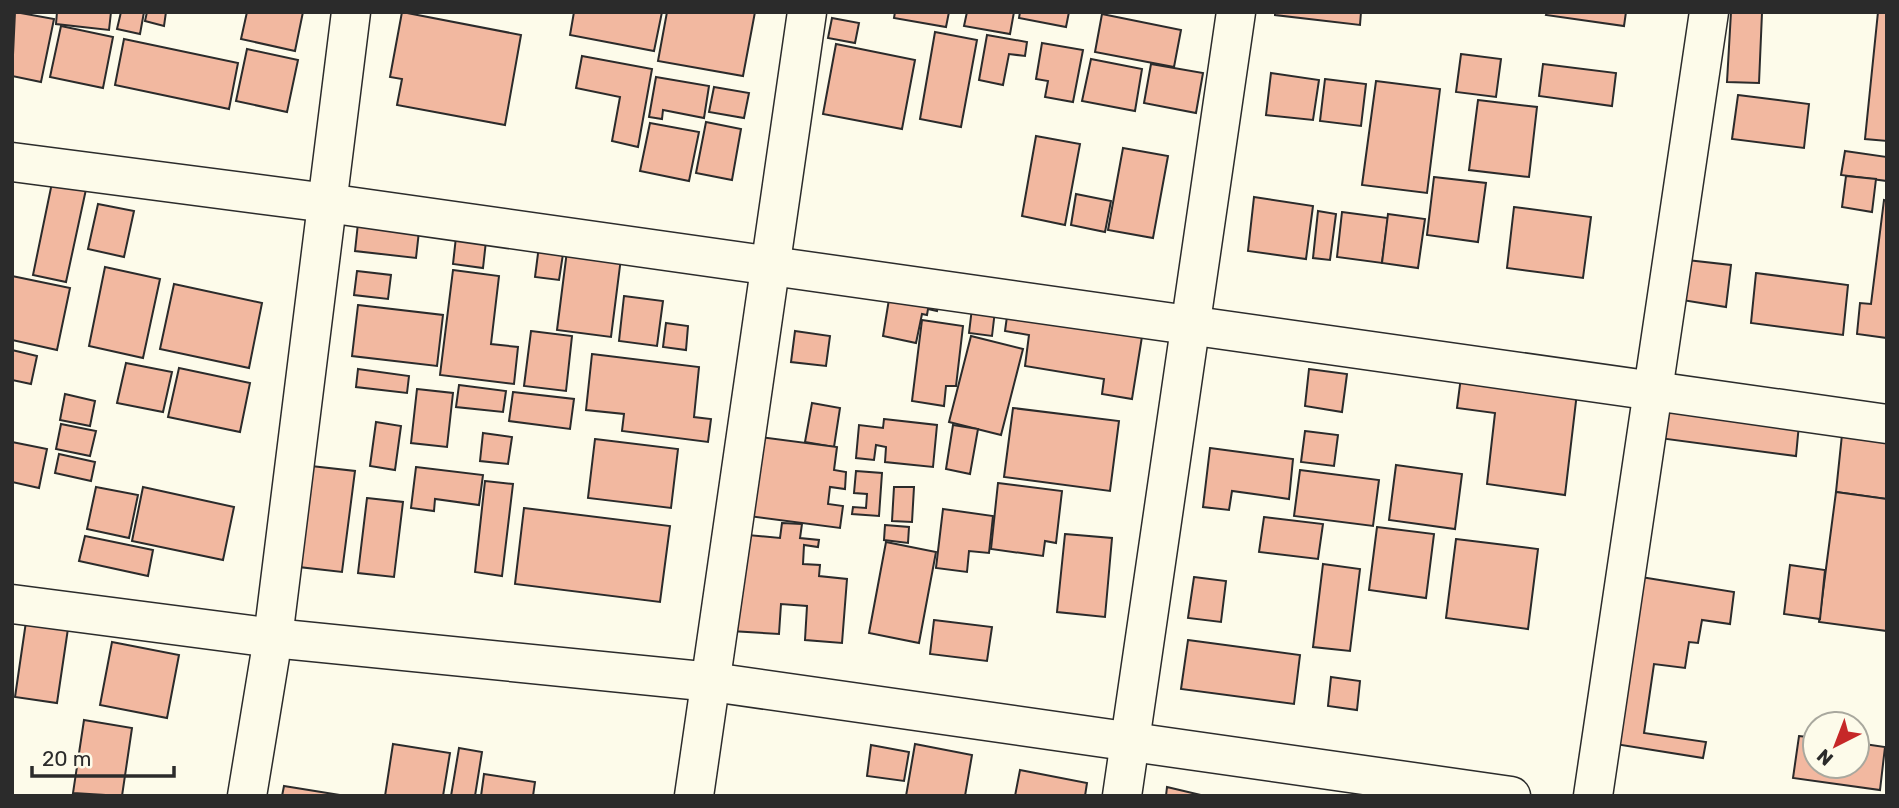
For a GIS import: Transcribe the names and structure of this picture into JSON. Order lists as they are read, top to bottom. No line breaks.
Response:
{"scale_bar":"20 m","north":"bottom left"}
